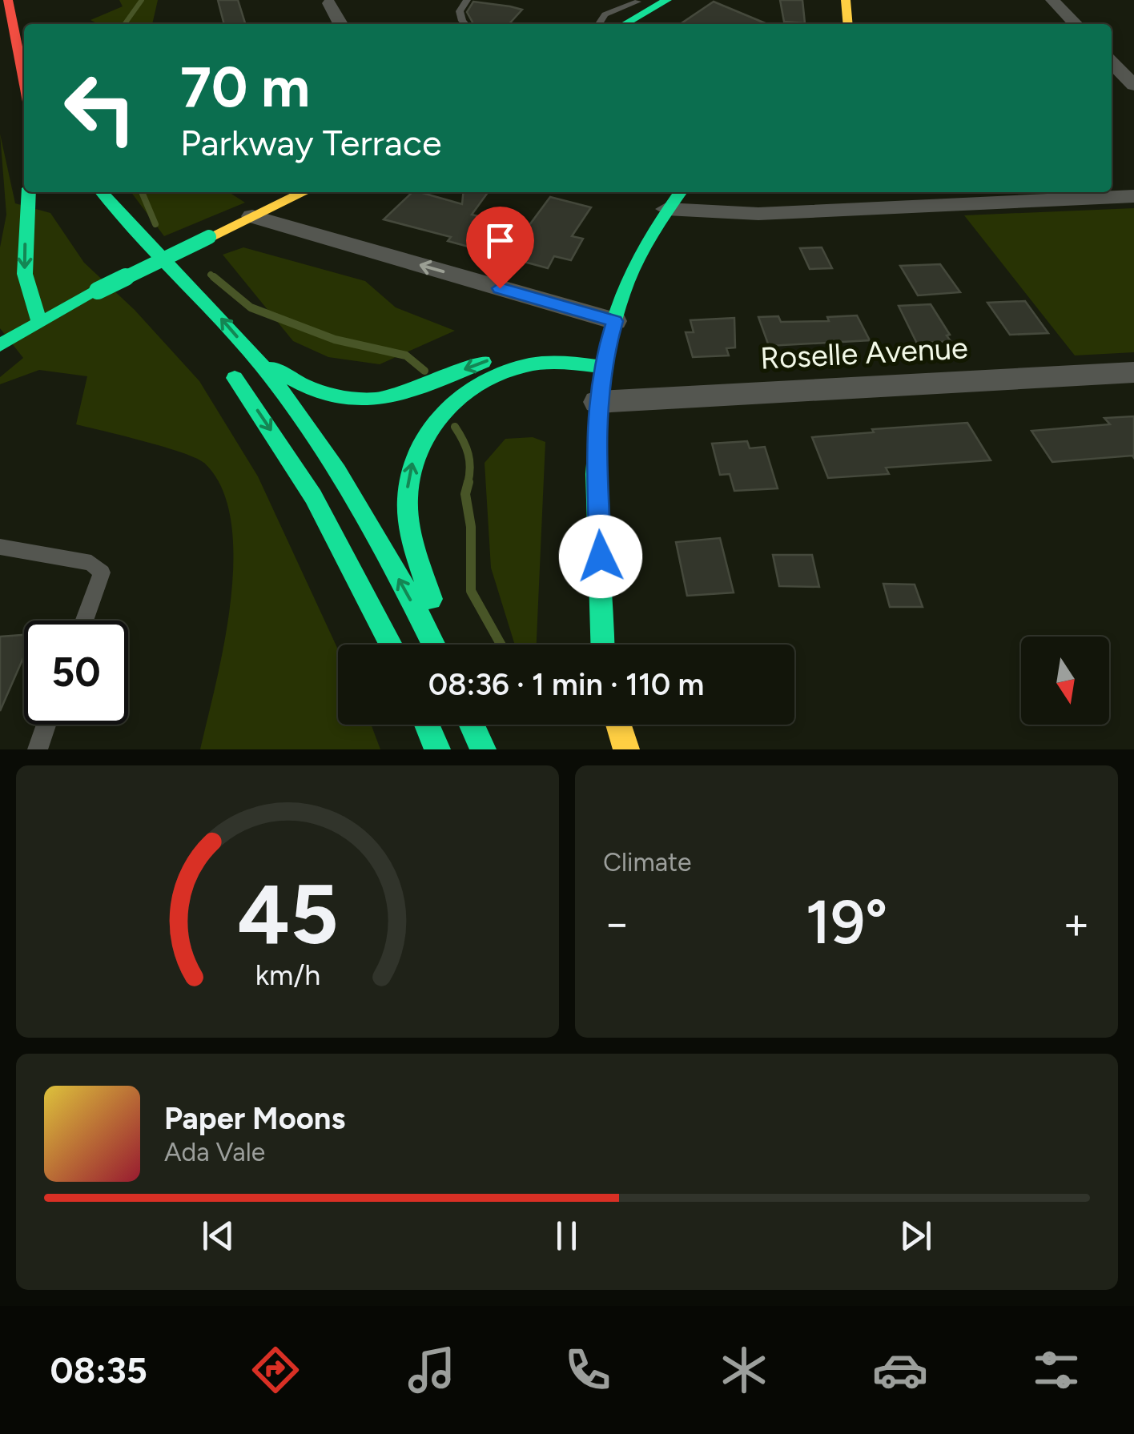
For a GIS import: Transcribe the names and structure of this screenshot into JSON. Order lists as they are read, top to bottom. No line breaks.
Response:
{"streets":{"street":["Roselle Avenue"]},"north":"bottom","page":{"turn":["70 m","Parkway Terrace"],"limit":"50","trip":"08:36 · 1 min · 110 m","tile":"Climate","heat":["−","19°","+"],"song":["Paper Moons","Ada Vale"],"tabs":"08:35","gauge":["45","km/h"]}}
